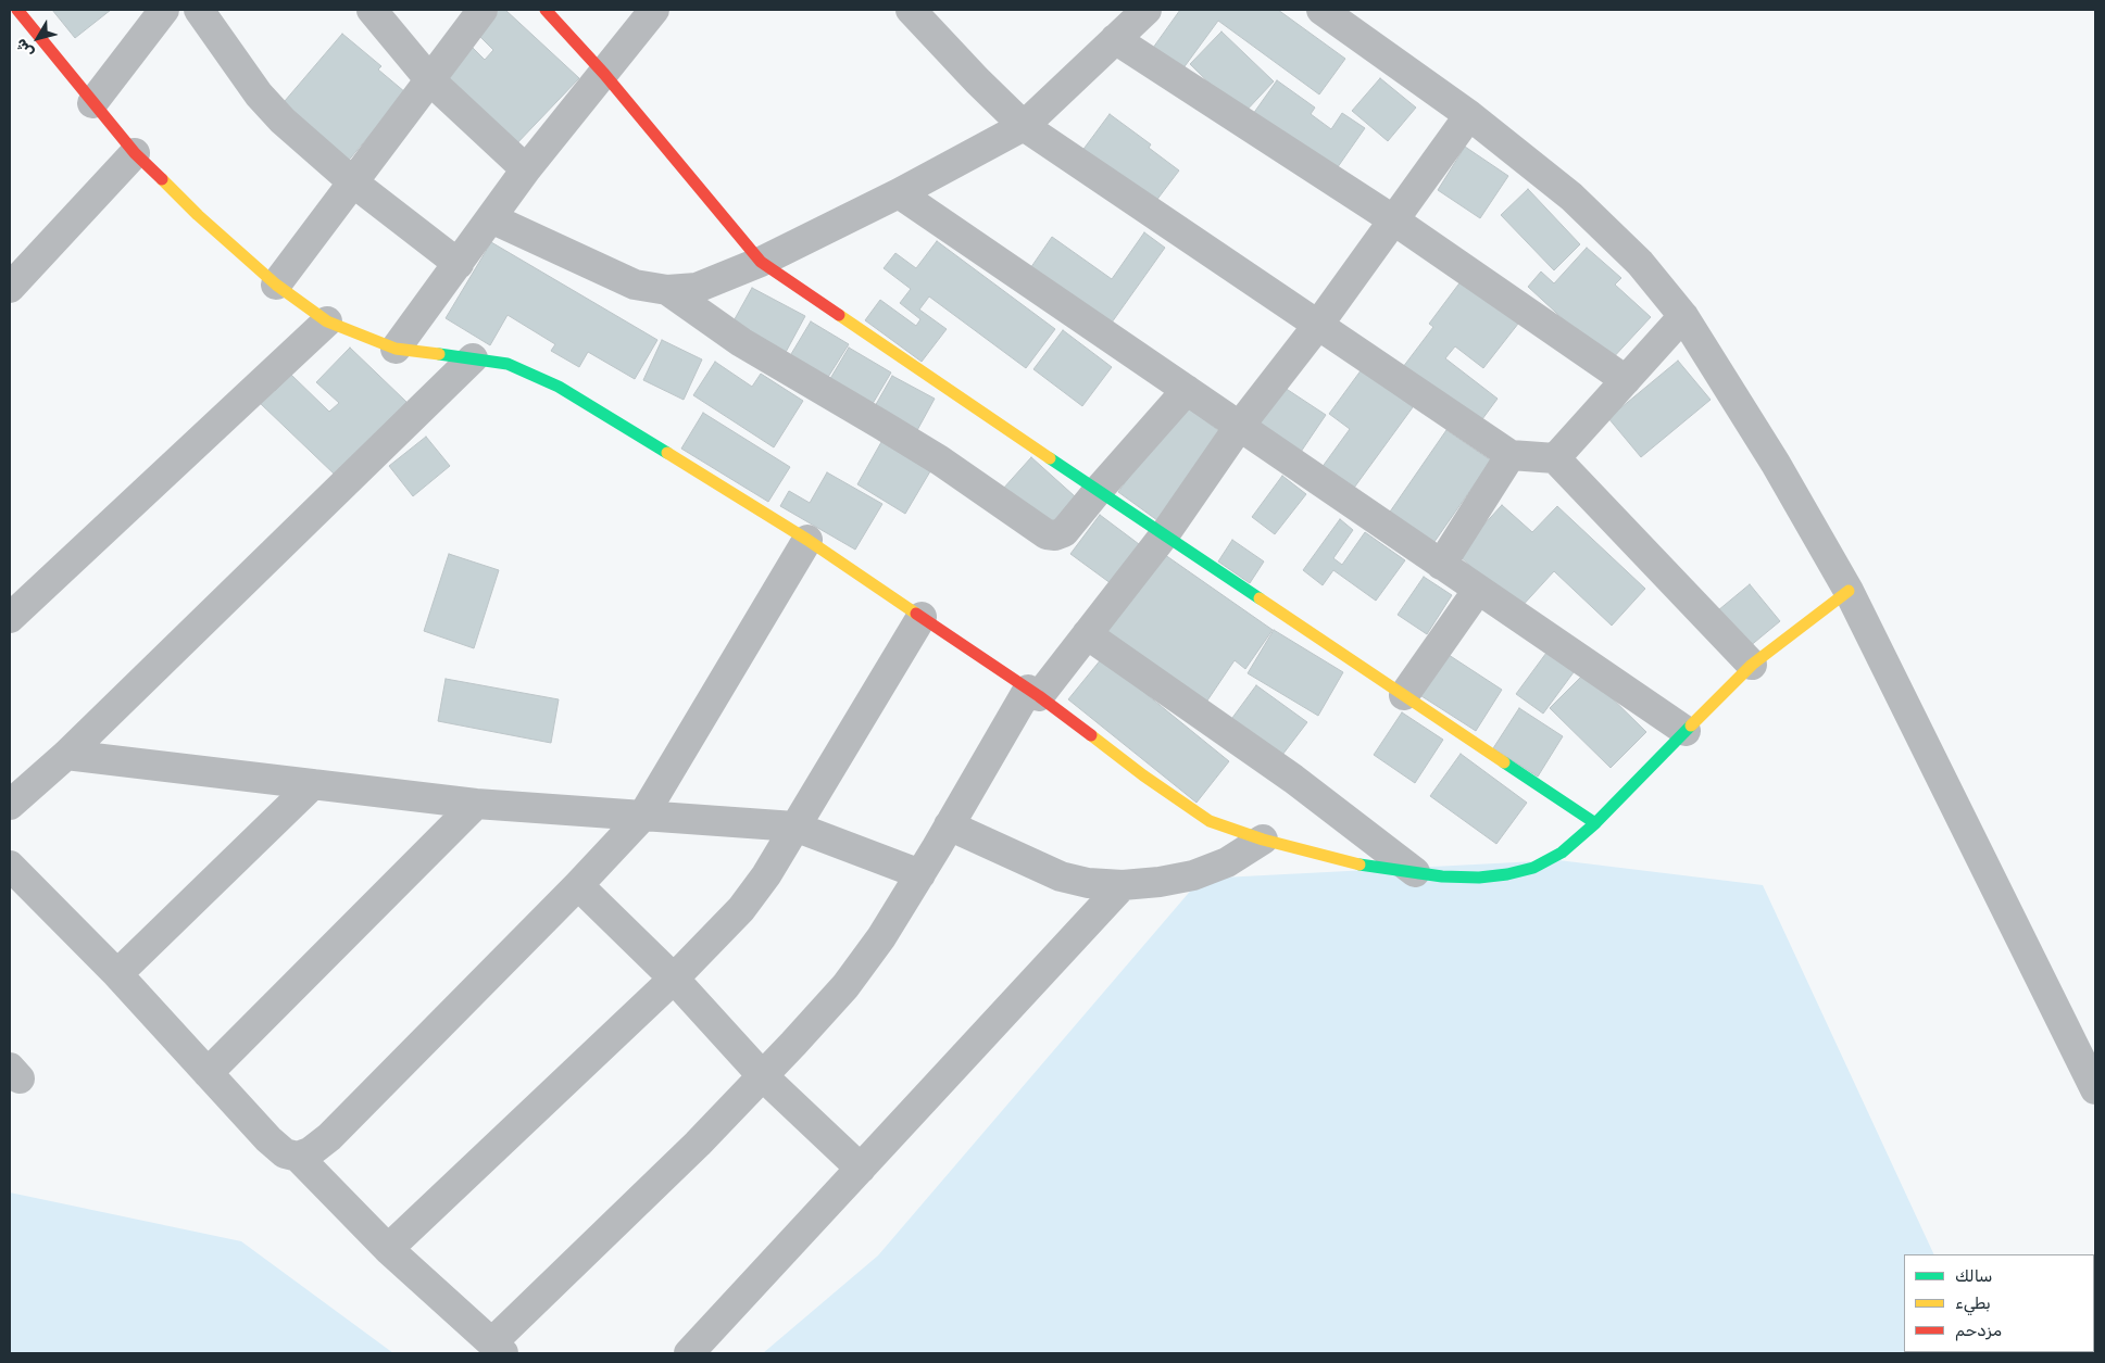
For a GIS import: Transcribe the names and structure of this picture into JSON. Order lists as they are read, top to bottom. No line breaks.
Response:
{"legend":["سالك","بطيء","مزدحم"],"north":"bottom left"}
